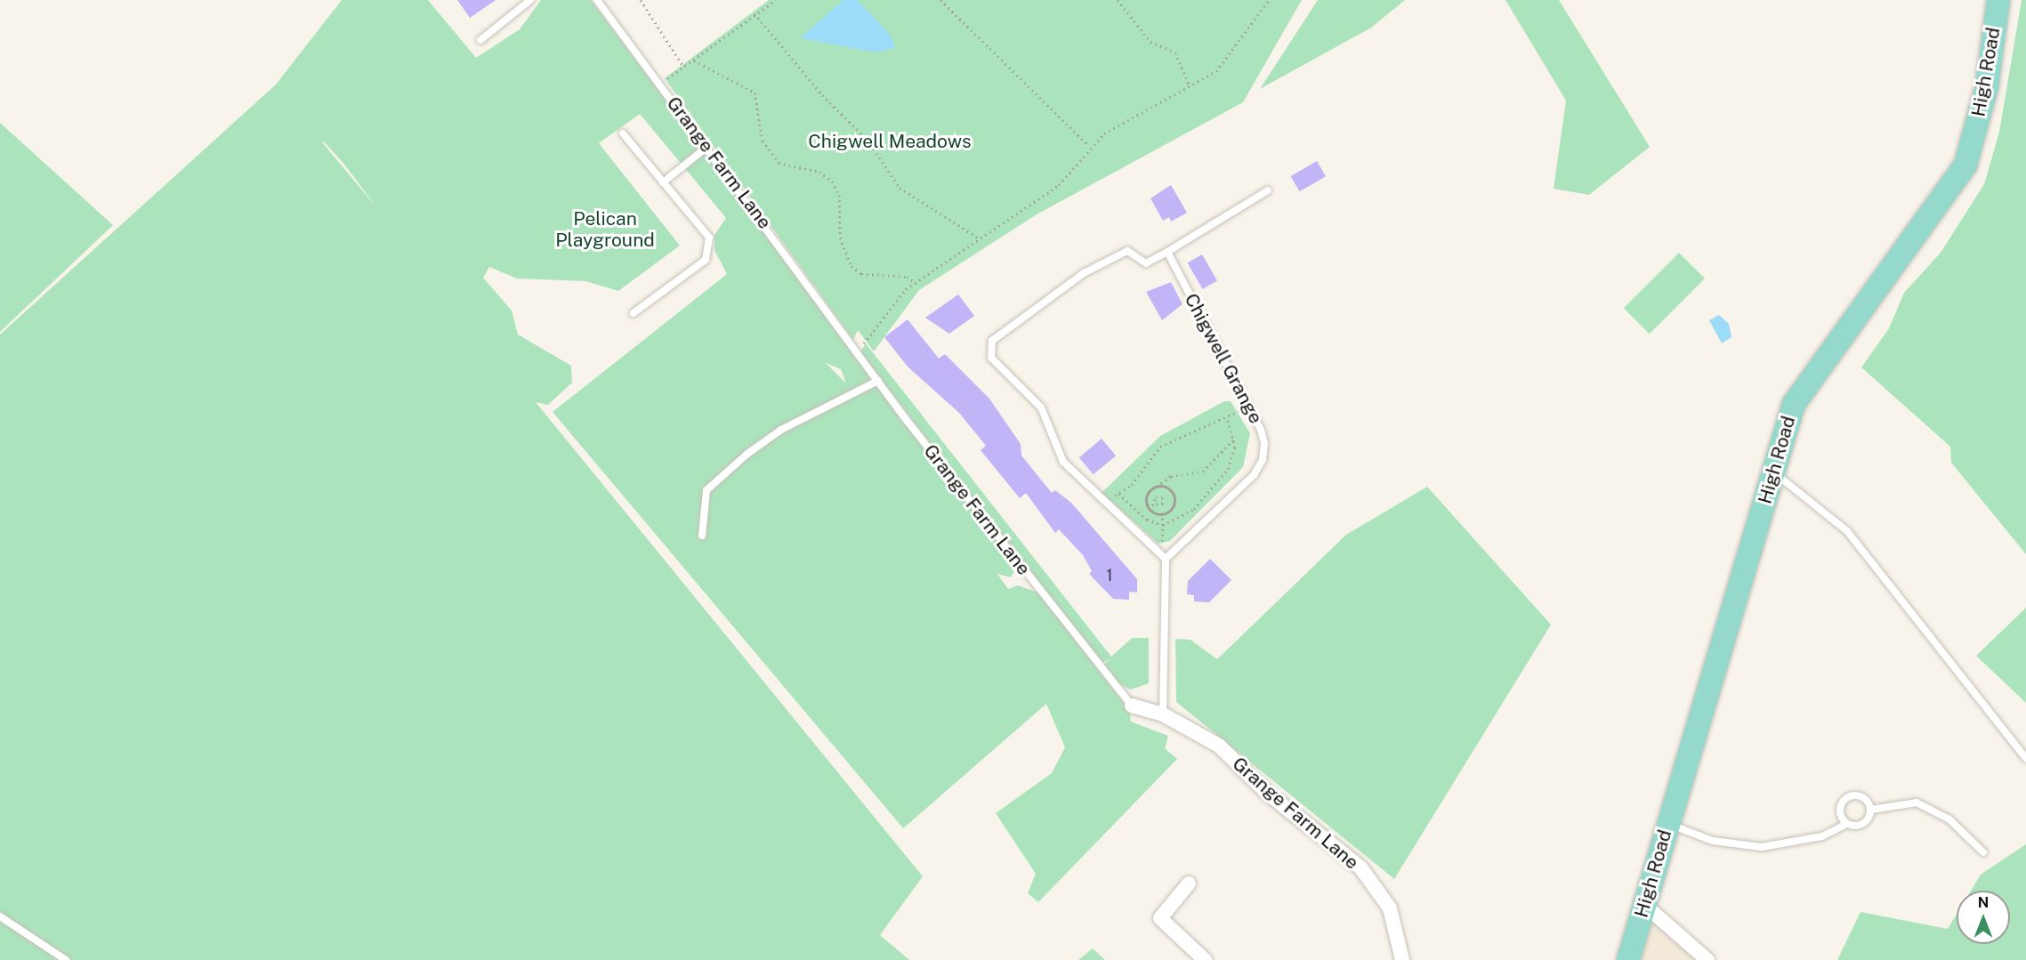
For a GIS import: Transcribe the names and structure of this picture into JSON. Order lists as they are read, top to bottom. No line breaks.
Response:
{"streets":{"main road":["High Road"],"street":["Grange Farm Lane"],"lane":["Chigwell Grange"]},"parks":["Chigwell Meadows","Pelican Playground"],"house_numbers":["1"],"north":"top"}
